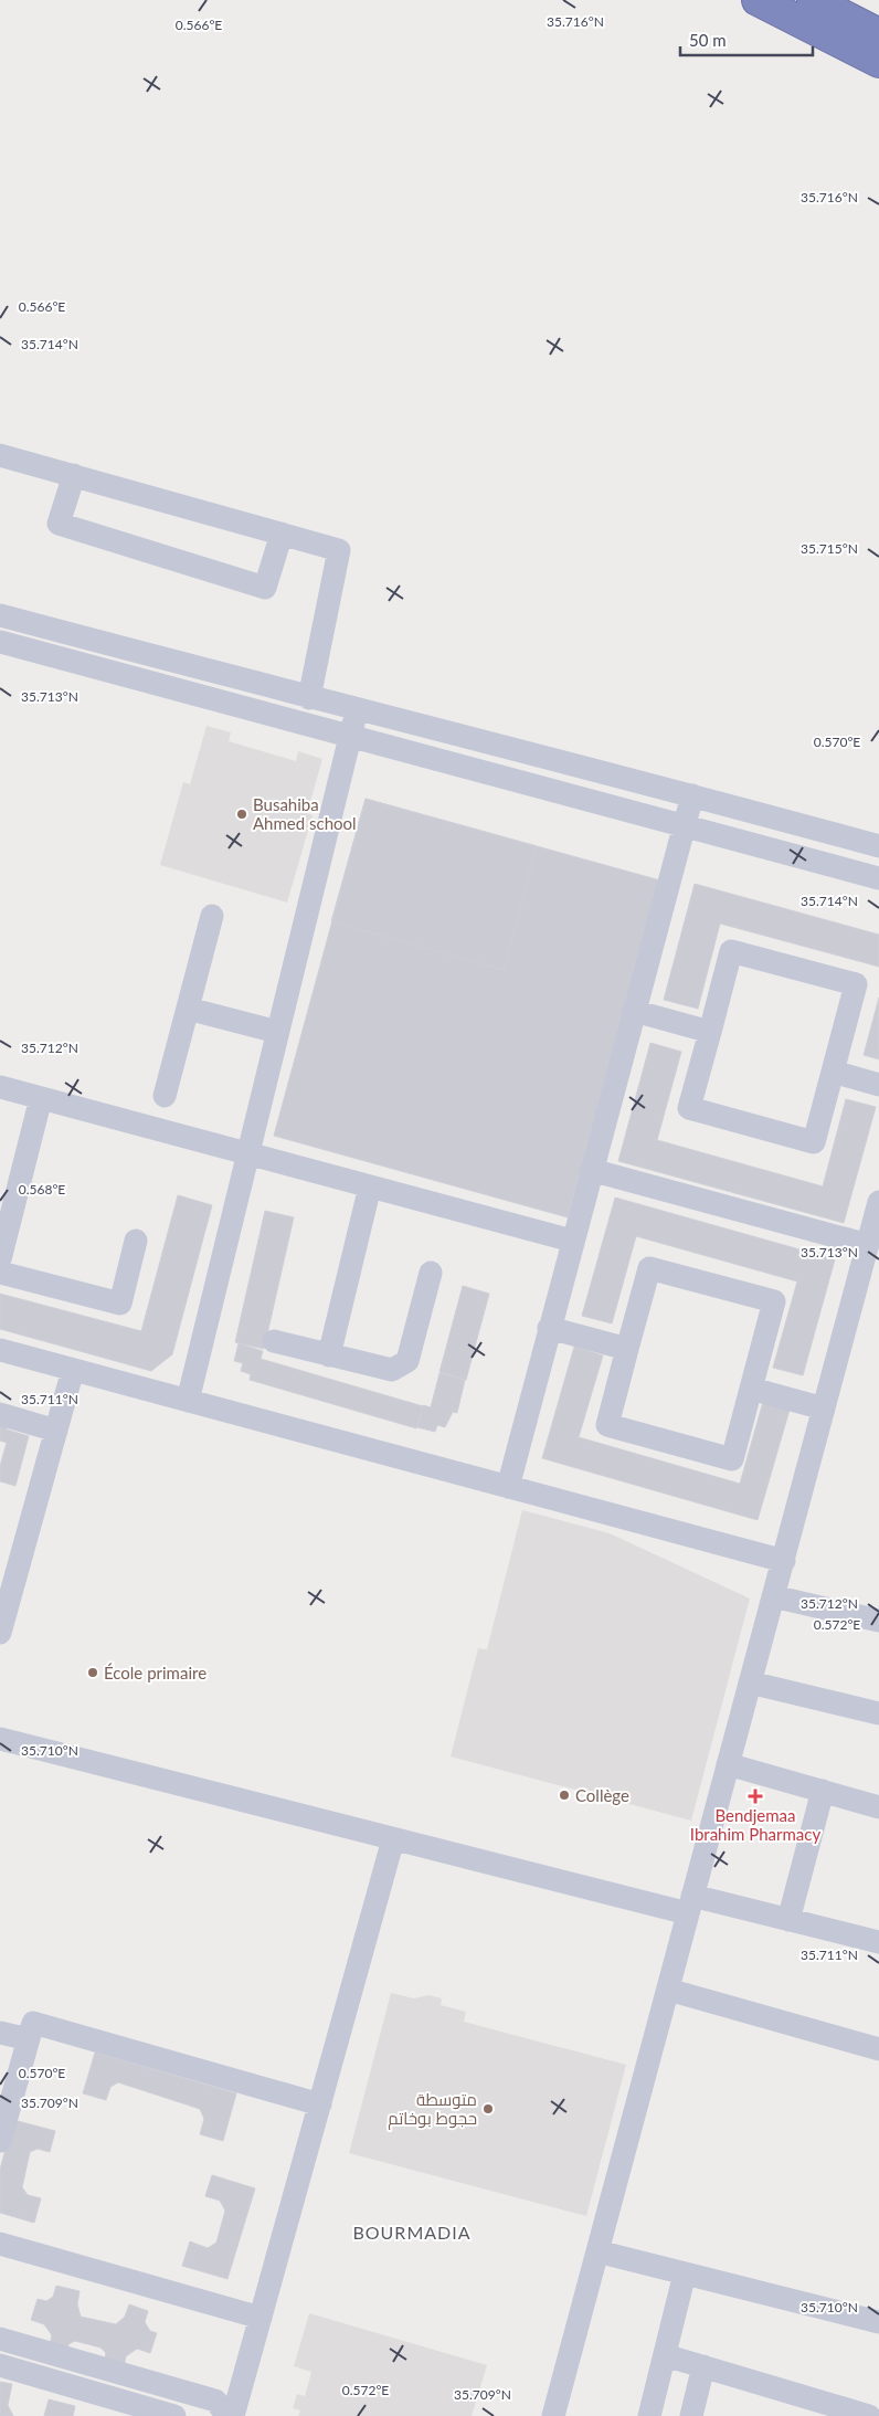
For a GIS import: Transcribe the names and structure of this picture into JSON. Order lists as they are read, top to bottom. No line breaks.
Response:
{"districts":["BOURMADIA"],"places":{"other":["Busahiba Ahmed school","École primaire","Collège","متوسطة حجوط بوخاتم"],"health":["Bendjemaa Ibrahim Pharmacy"]},"scale_bar":"50 m","coordinates":["35.716°N","0.566°E","35.714°N","35.715°N","35.713°N","0.570°E","35.712°N","0.568°E","35.711°N","0.572°E","35.710°N","35.709°N"]}
